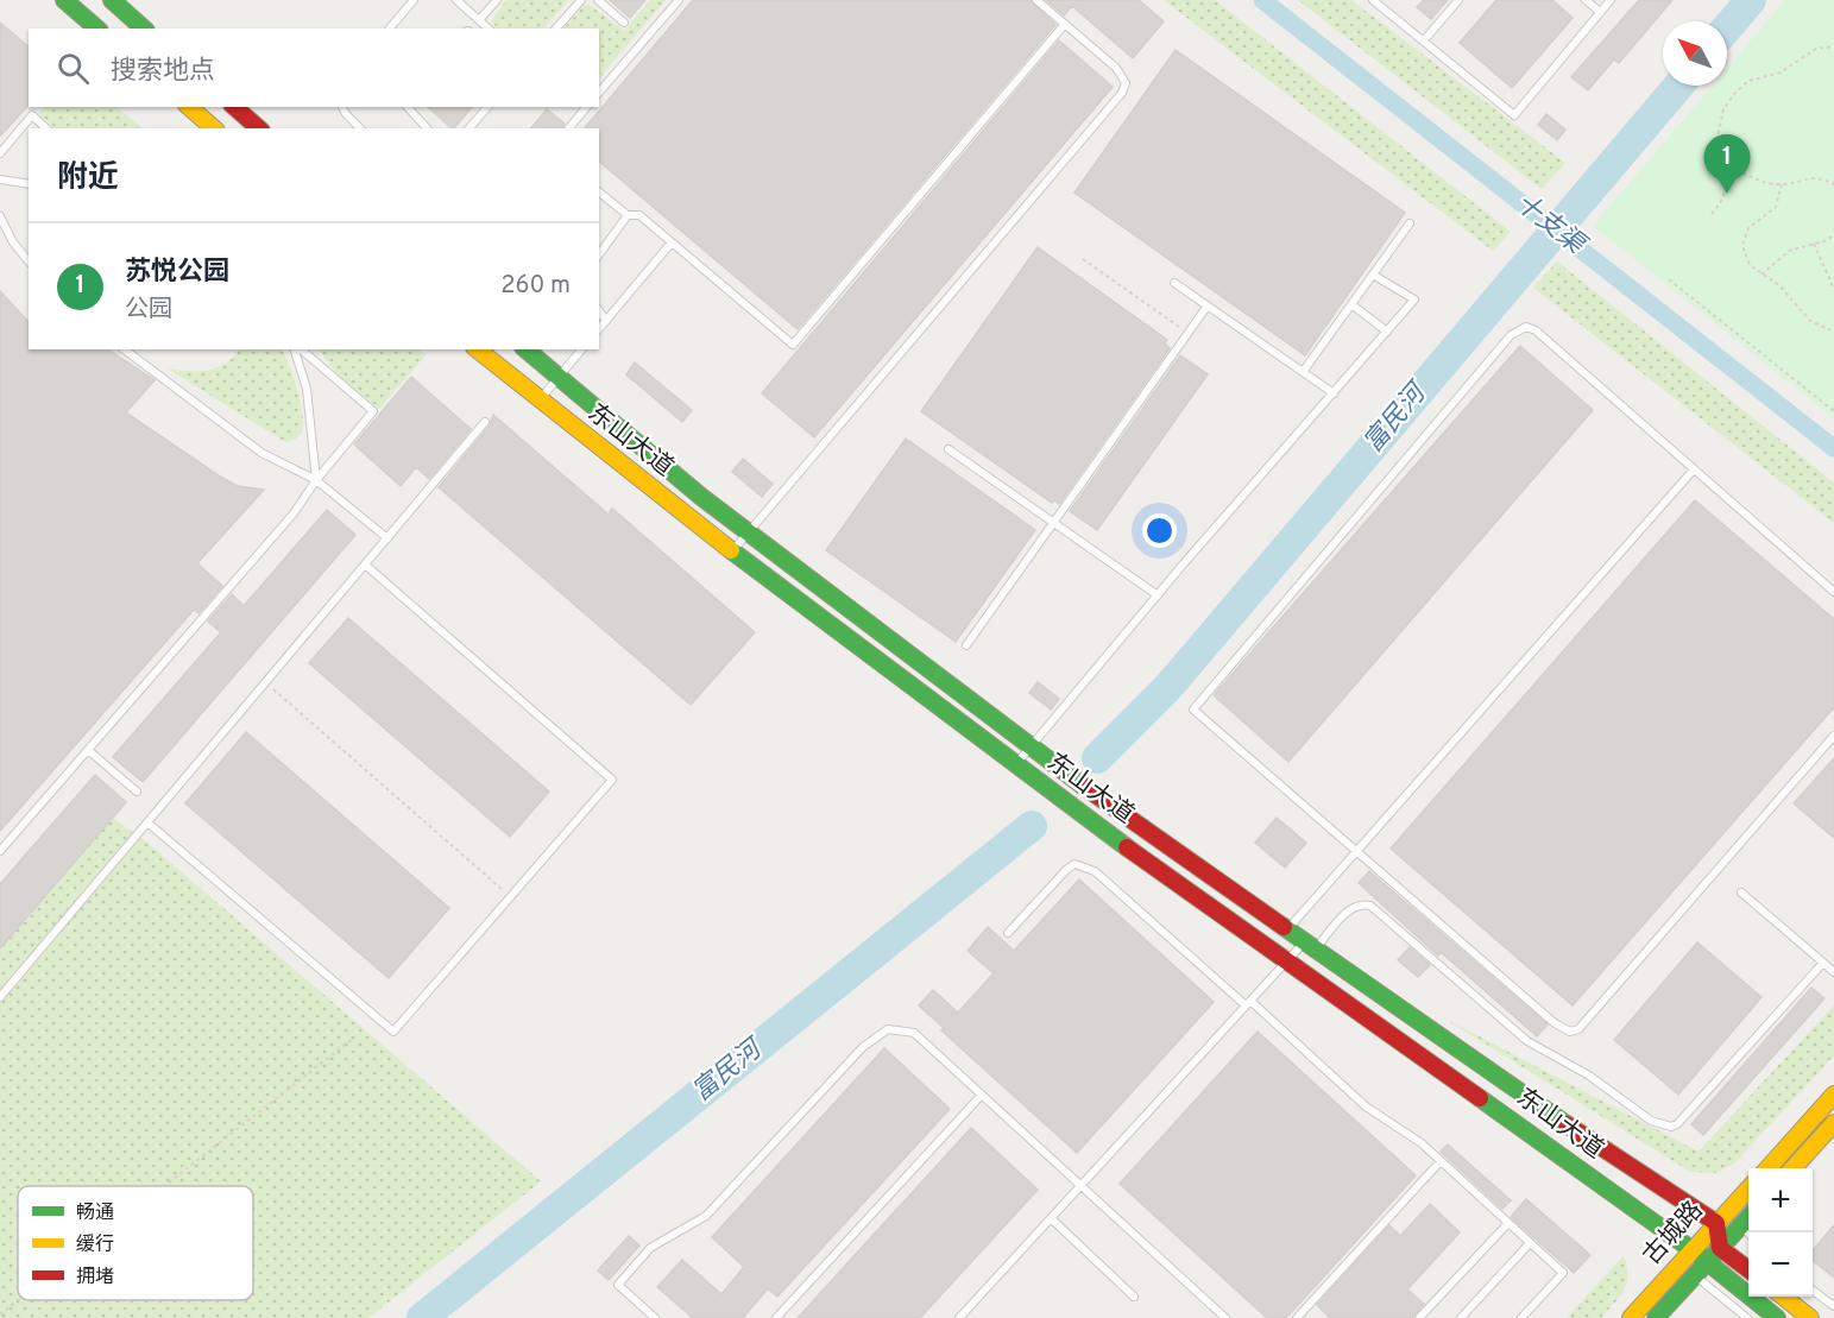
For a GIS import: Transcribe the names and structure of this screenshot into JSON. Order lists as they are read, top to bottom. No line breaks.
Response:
{"streets":{"main road":["东山大道","古城路"]},"crossings":[["东山大道","古城路"]],"water":["十支渠","富民河"],"legend":["畅通","缓行","拥堵"],"north":"top left","page":{"search":"搜索地点","heading":"附近","pins":"1","list":[{"mark":"1","name":"苏悦公园","note":"公园","value":"260 m"}],"map_buttons":["+","−"]}}
